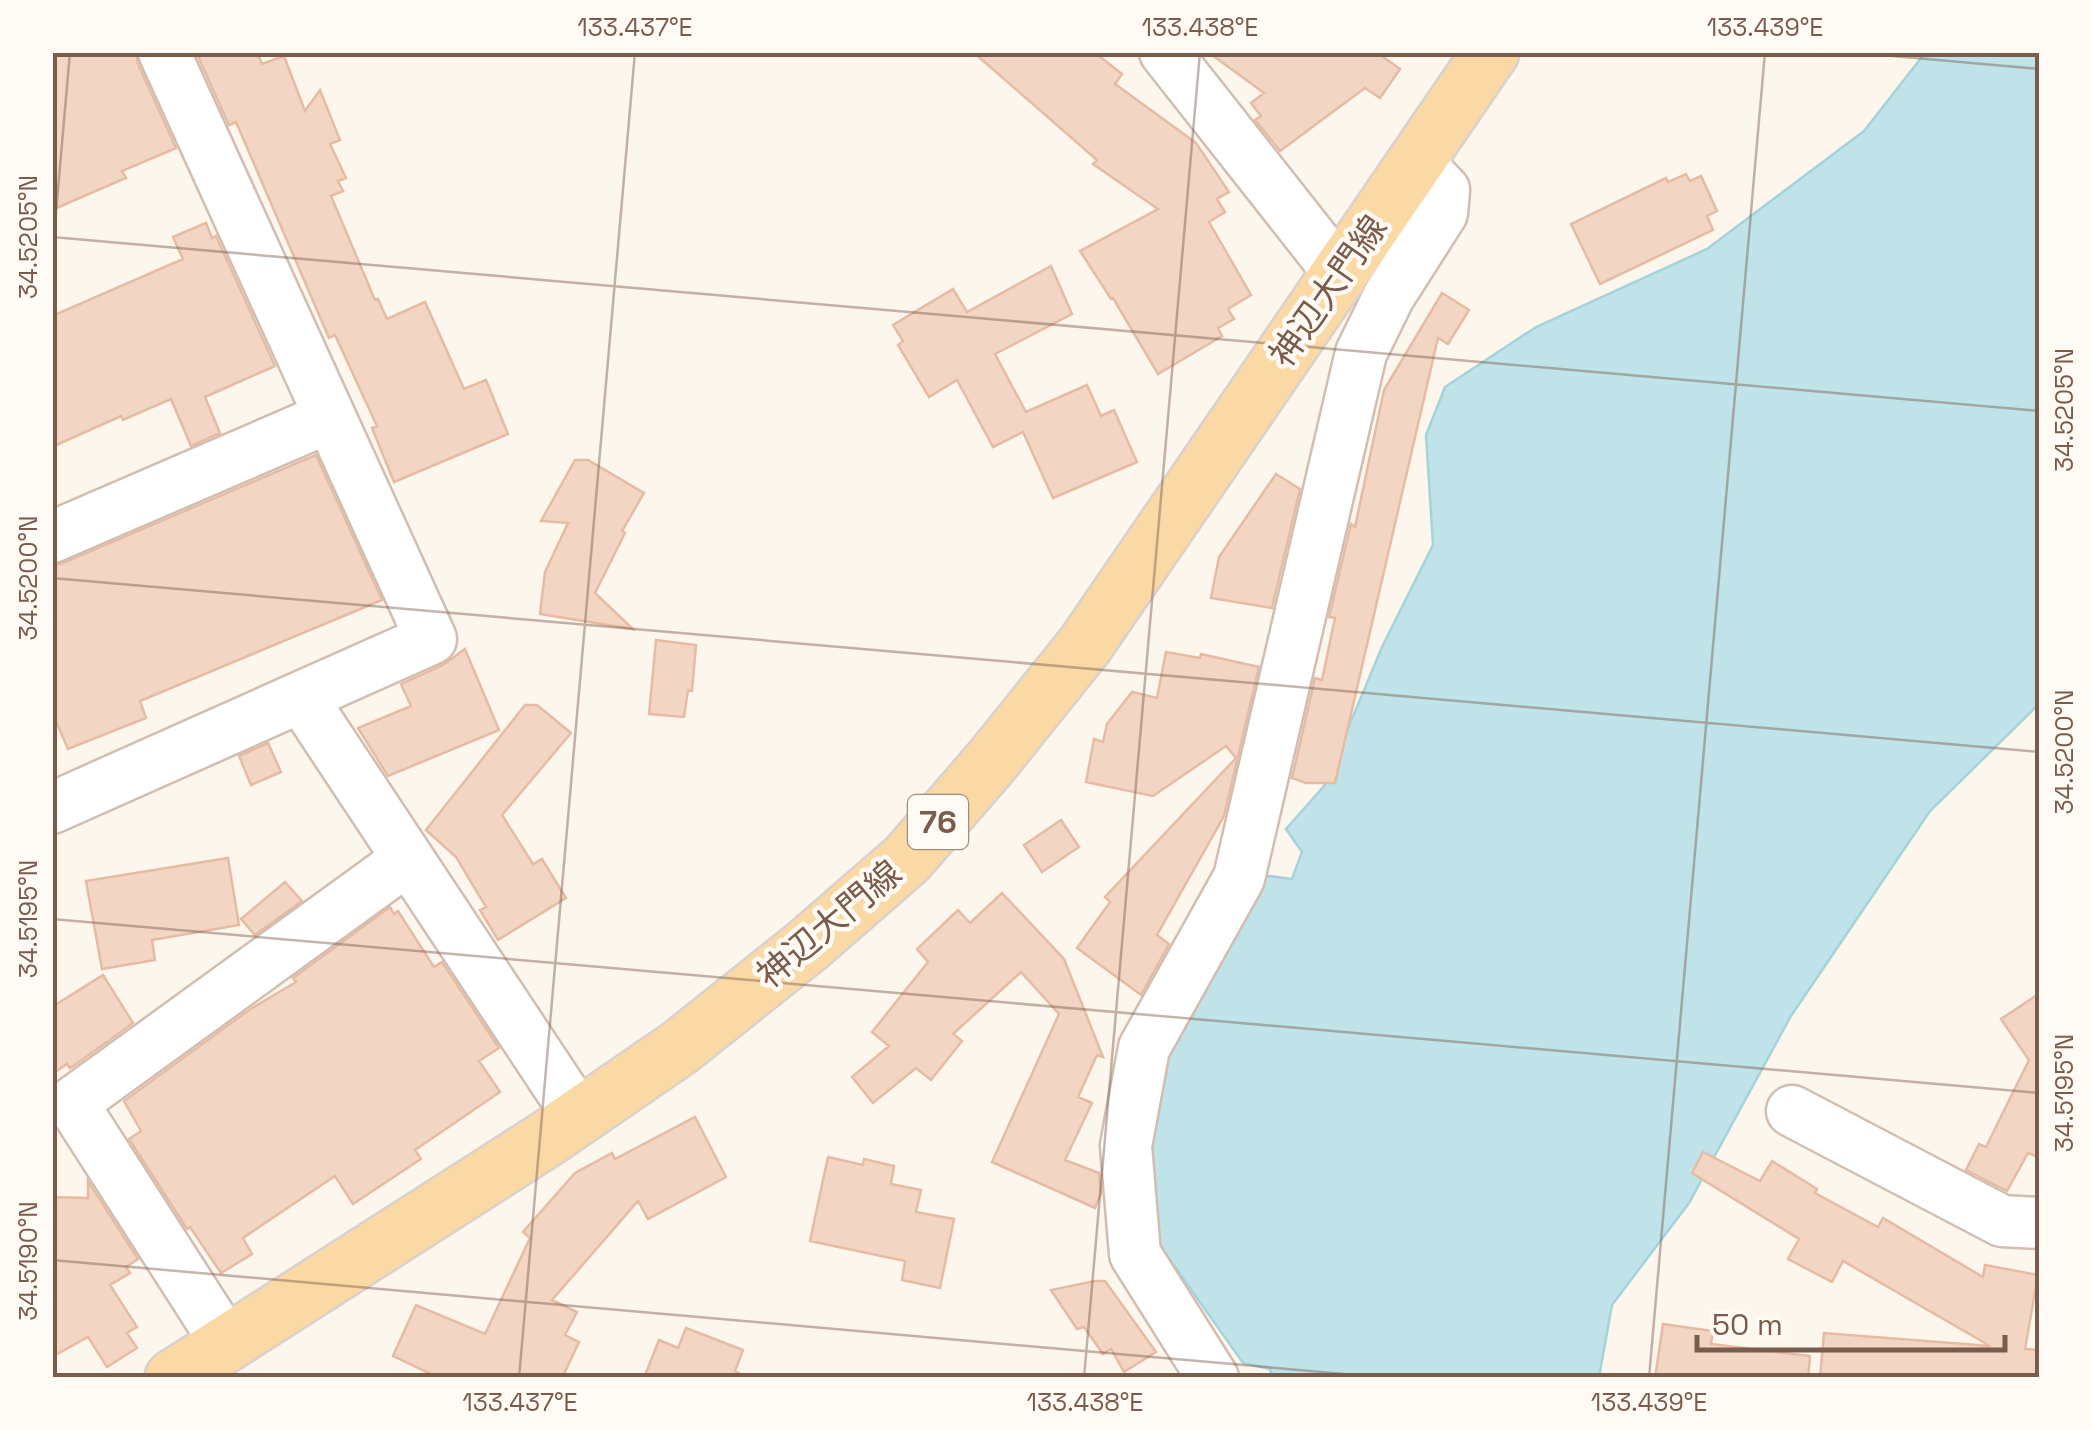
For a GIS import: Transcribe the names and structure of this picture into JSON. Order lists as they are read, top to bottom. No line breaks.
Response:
{"streets":{"main road":["神辺大門線","76"]},"scale_bar":"50 m","coordinates":["133.437°E","133.438°E","133.439°E","34.5205°N","34.5200°N","34.5195°N","34.5190°N"]}
